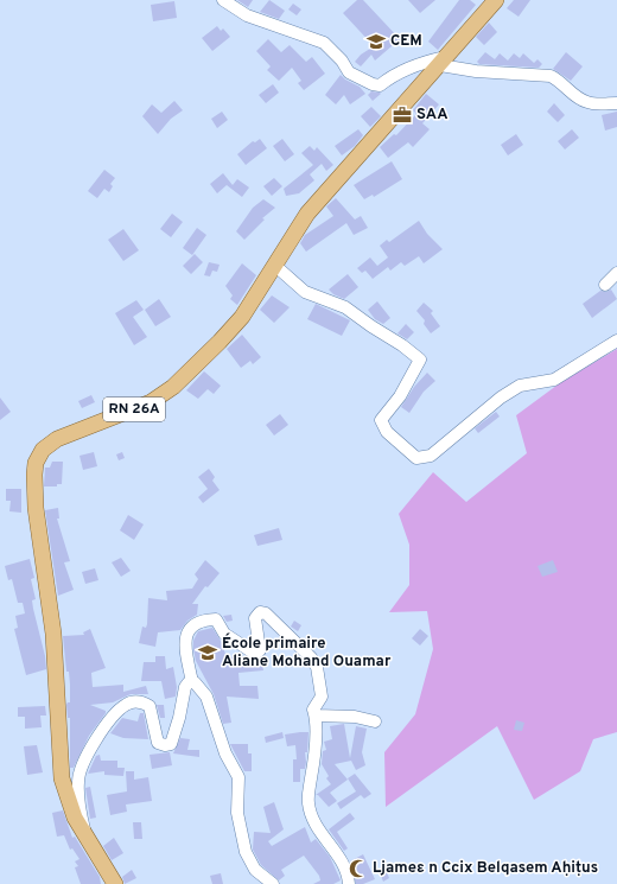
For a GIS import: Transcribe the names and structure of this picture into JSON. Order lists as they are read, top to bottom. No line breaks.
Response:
{"streets":{"main road":["RN 26A"]},"places":{"school or university":["CEM","École primaire Aliane Mohand Ouamar"],"office":["SAA"],"mosque":["Ljameɛ n Ccix Belqasem Aḥiṭus"]}}
